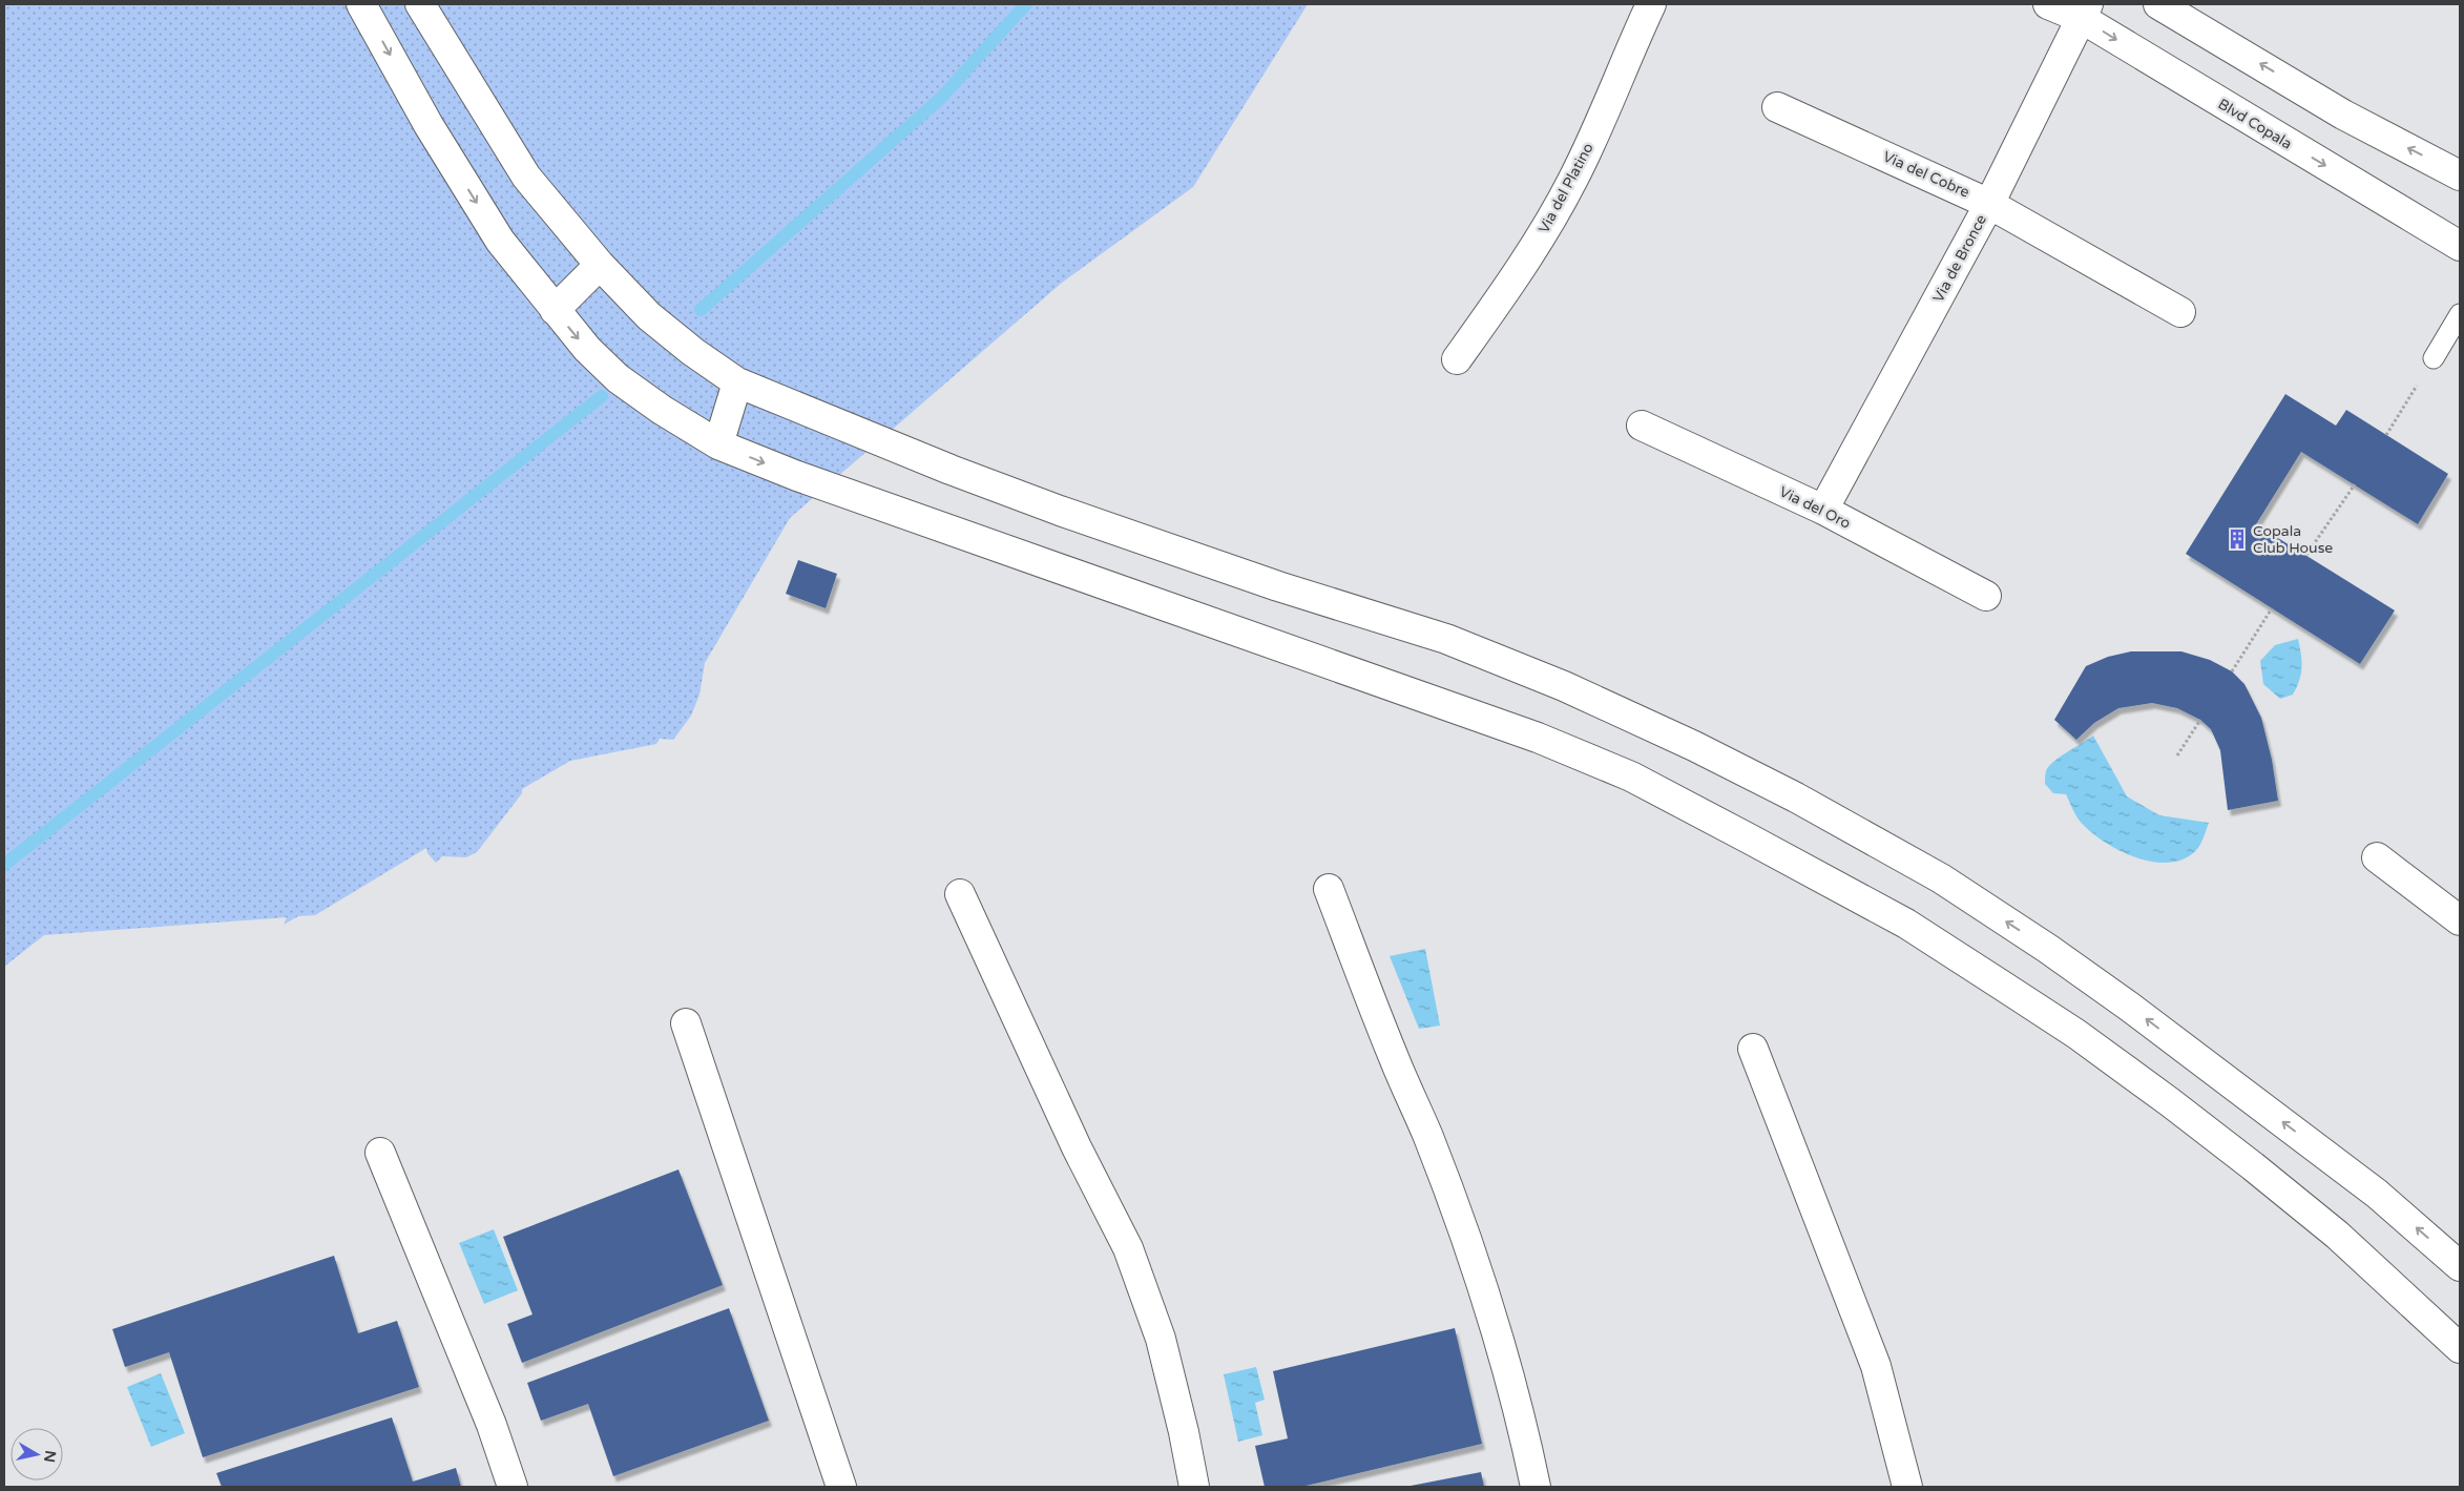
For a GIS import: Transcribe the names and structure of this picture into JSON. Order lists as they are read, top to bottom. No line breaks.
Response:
{"streets":{"street":["Blvd Copala","Via del Cobre","Via del Platino","Via de Bronce","Via del Oro"]},"crossings":[["Blvd Copala","Via de Bronce"],["Via del Cobre","Via de Bronce"],["Via de Bronce","Via del Oro"]],"places":{"building":["Copala Club House"]},"north":"right"}
